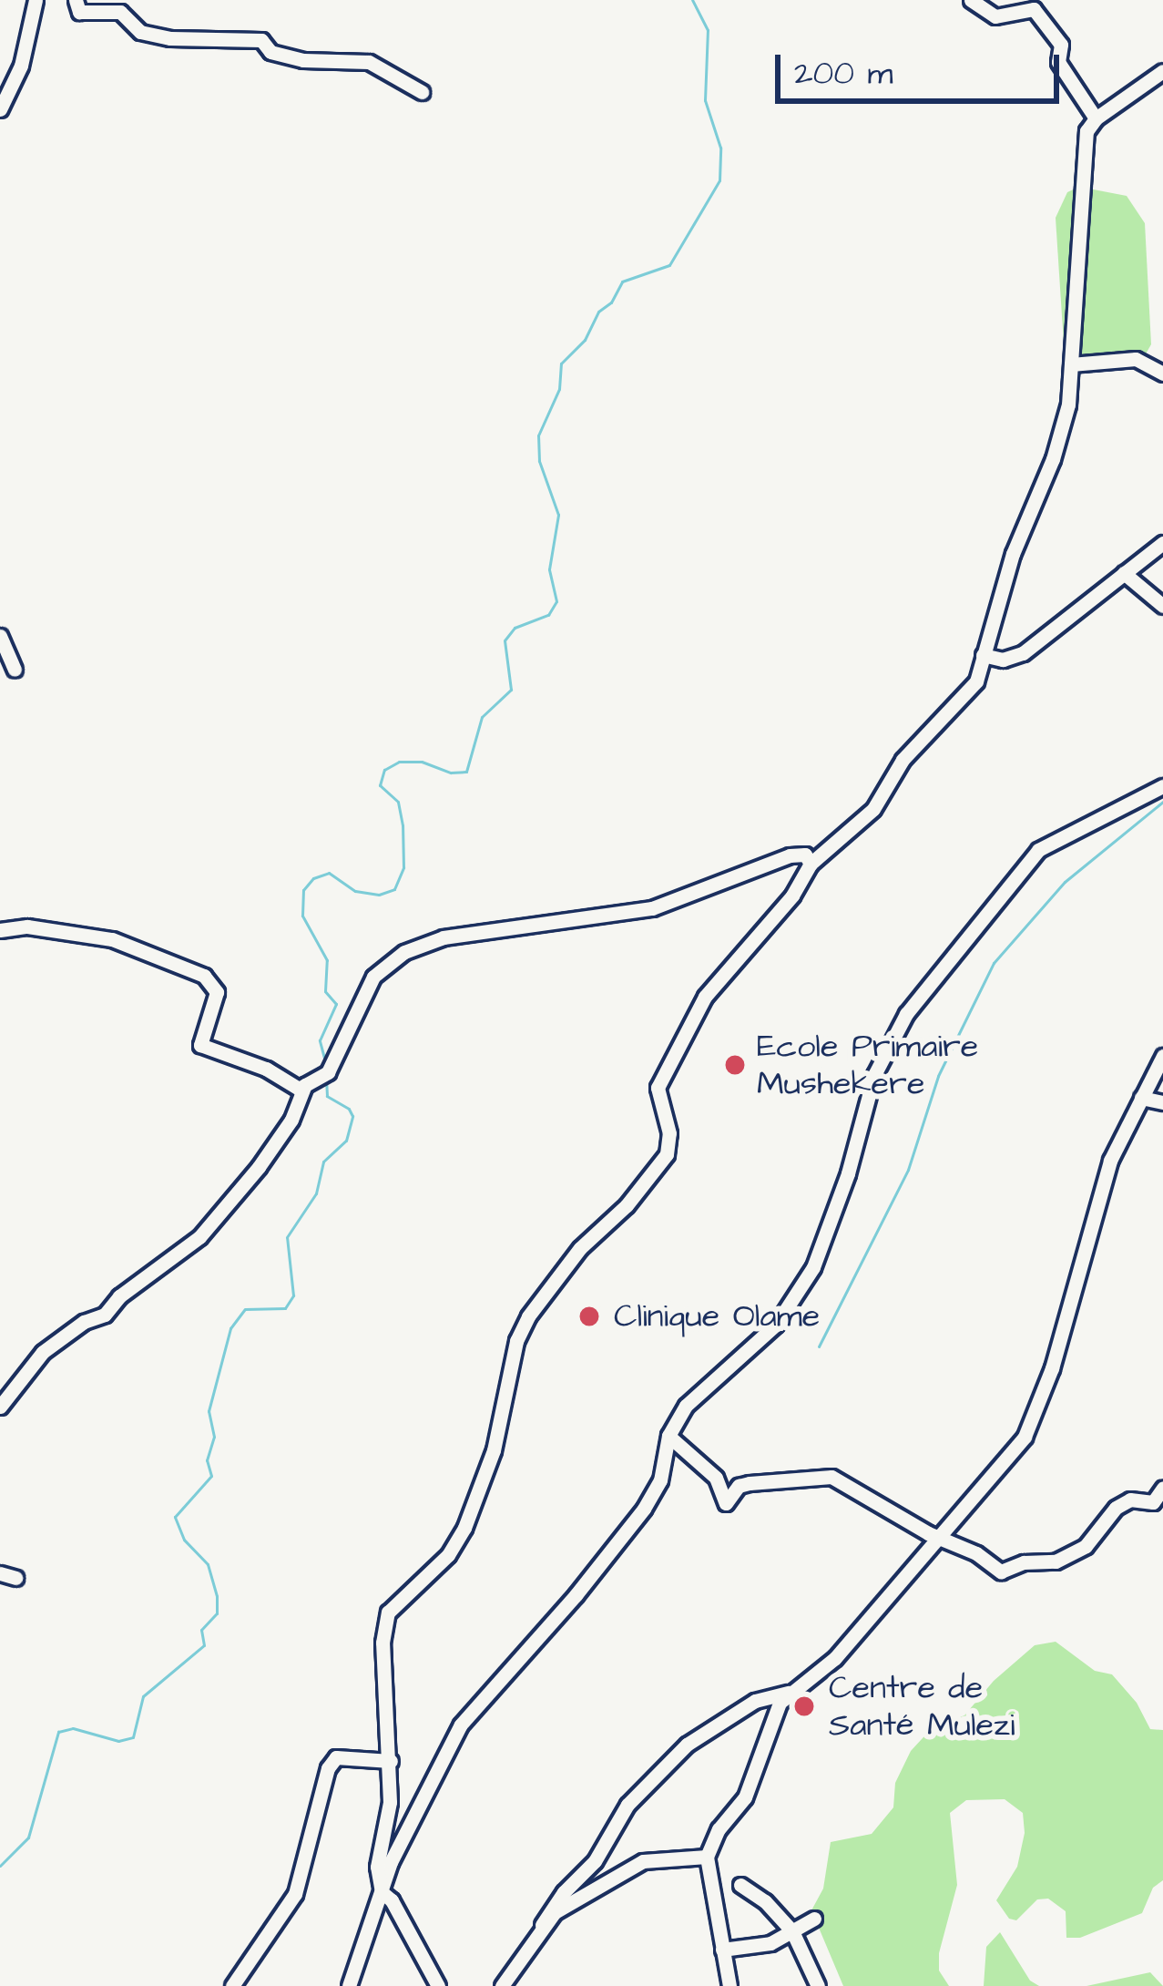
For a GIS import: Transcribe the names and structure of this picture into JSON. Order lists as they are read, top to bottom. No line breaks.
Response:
{"places":["Ecole Primaire Mushekere","Clinique Olame","Centre de Santé Mulezi"],"scale_bar":"200 m"}
